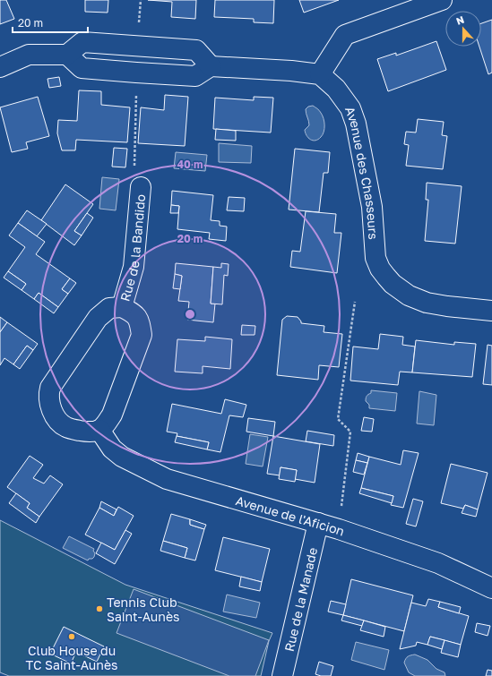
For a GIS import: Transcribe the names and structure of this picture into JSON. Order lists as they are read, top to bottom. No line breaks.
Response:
{"streets":{"street":["Avenue des Chasseurs","Rue de la Bandido","Avenue de l'Aficion","Rue de la Manade"]},"crossings":[["Avenue de l'Aficion","Rue de la Manade"]],"places":["Tennis Club Saint-Aunès","Club House du TC Saint-Aunès"],"scale_bar":"20 m","north":"top","rings":["40 m","20 m"]}
